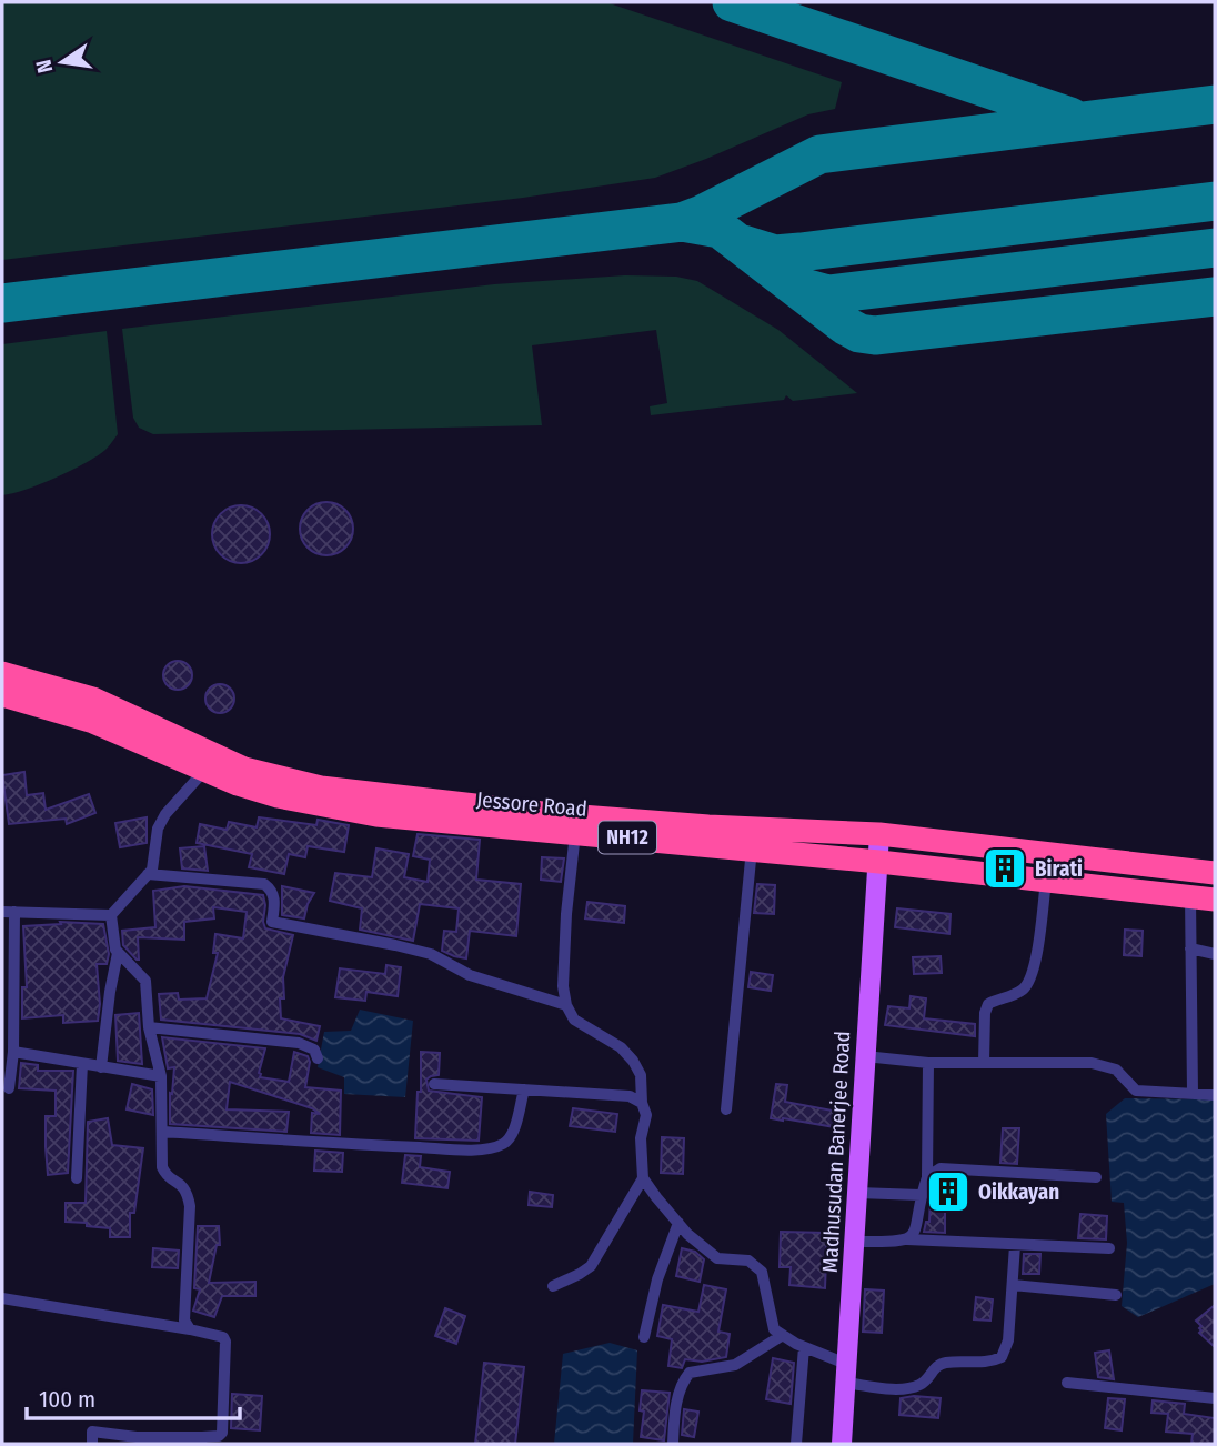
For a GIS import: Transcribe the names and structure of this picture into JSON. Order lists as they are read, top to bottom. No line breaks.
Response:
{"streets":{"highway":["Jessore Road","NH12"],"main road":["Madhusudan Banerjee Road"]},"crossings":[["Jessore Road","Madhusudan Banerjee Road"],["NH12","Madhusudan Banerjee Road"]],"places":{"building":["Birati","Oikkayan"]},"scale_bar":"100 m","north":"left"}
